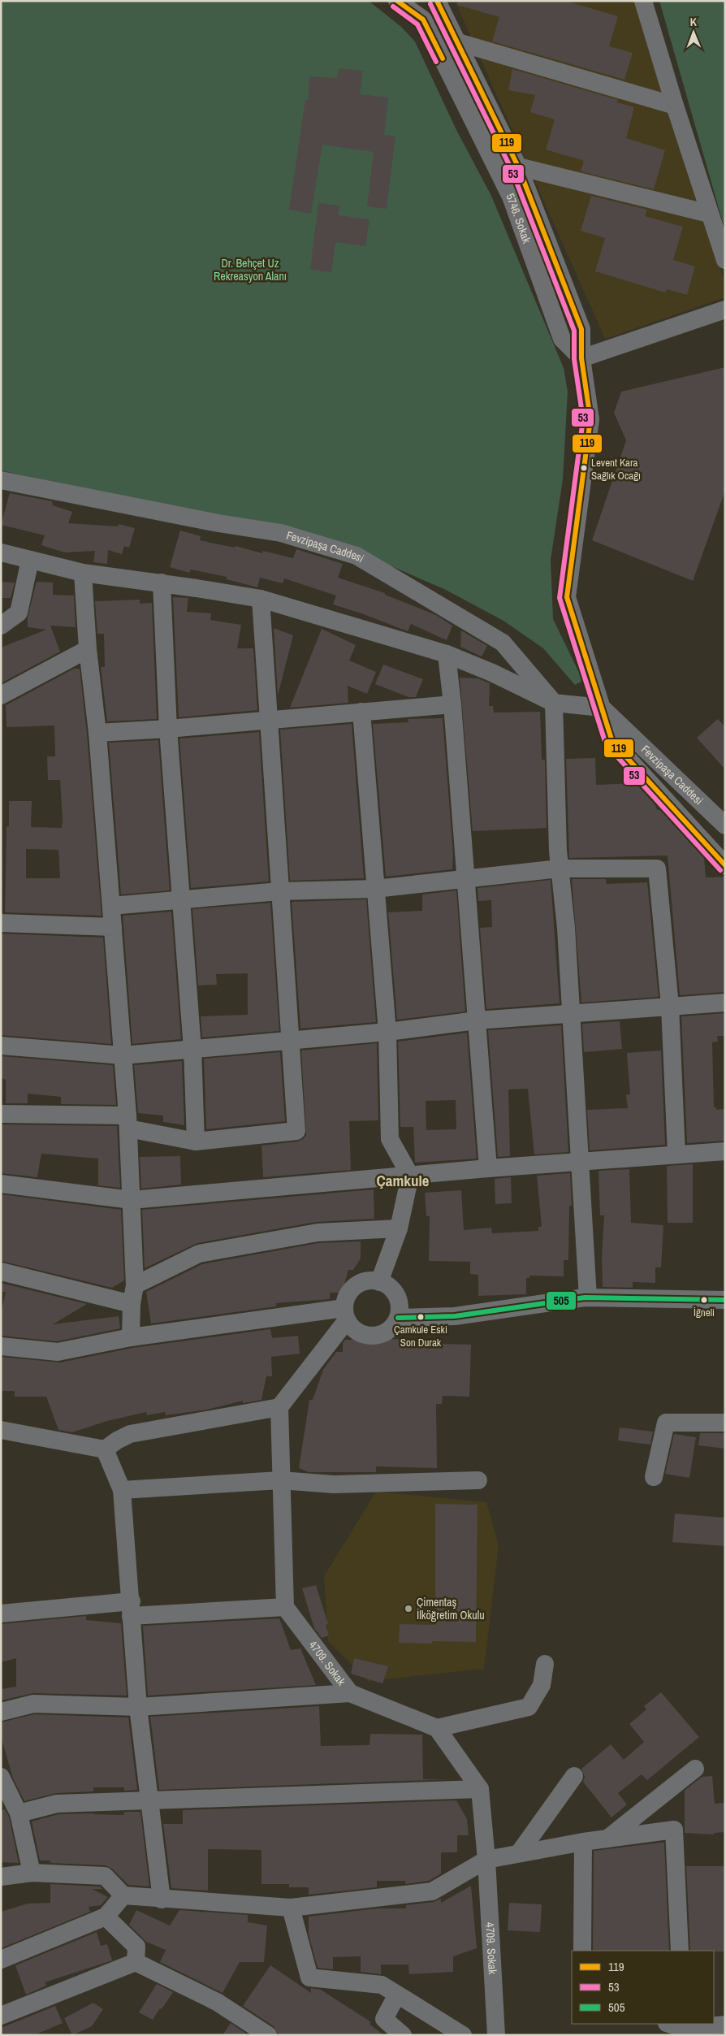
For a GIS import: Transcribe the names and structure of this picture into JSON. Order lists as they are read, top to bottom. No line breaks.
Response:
{"streets":{"street":["5746. Sokak","Fevzipaşa Caddesi","4709. Sokak"]},"crossings":[["5746. Sokak","Fevzipaşa Caddesi"]],"districts":["Çamkule"],"parks":["Dr. Behçet Uz Rekreasyon Alanı"],"places":["Levent Kara Sağlık Ocağı","İğneli","Çamkule Eski Son Durak","Çimentaş İlköğretim Okulu"],"lines":["transit line 119","transit line 53","transit line 505"],"legend":["119","53","505"],"north":"top"}
